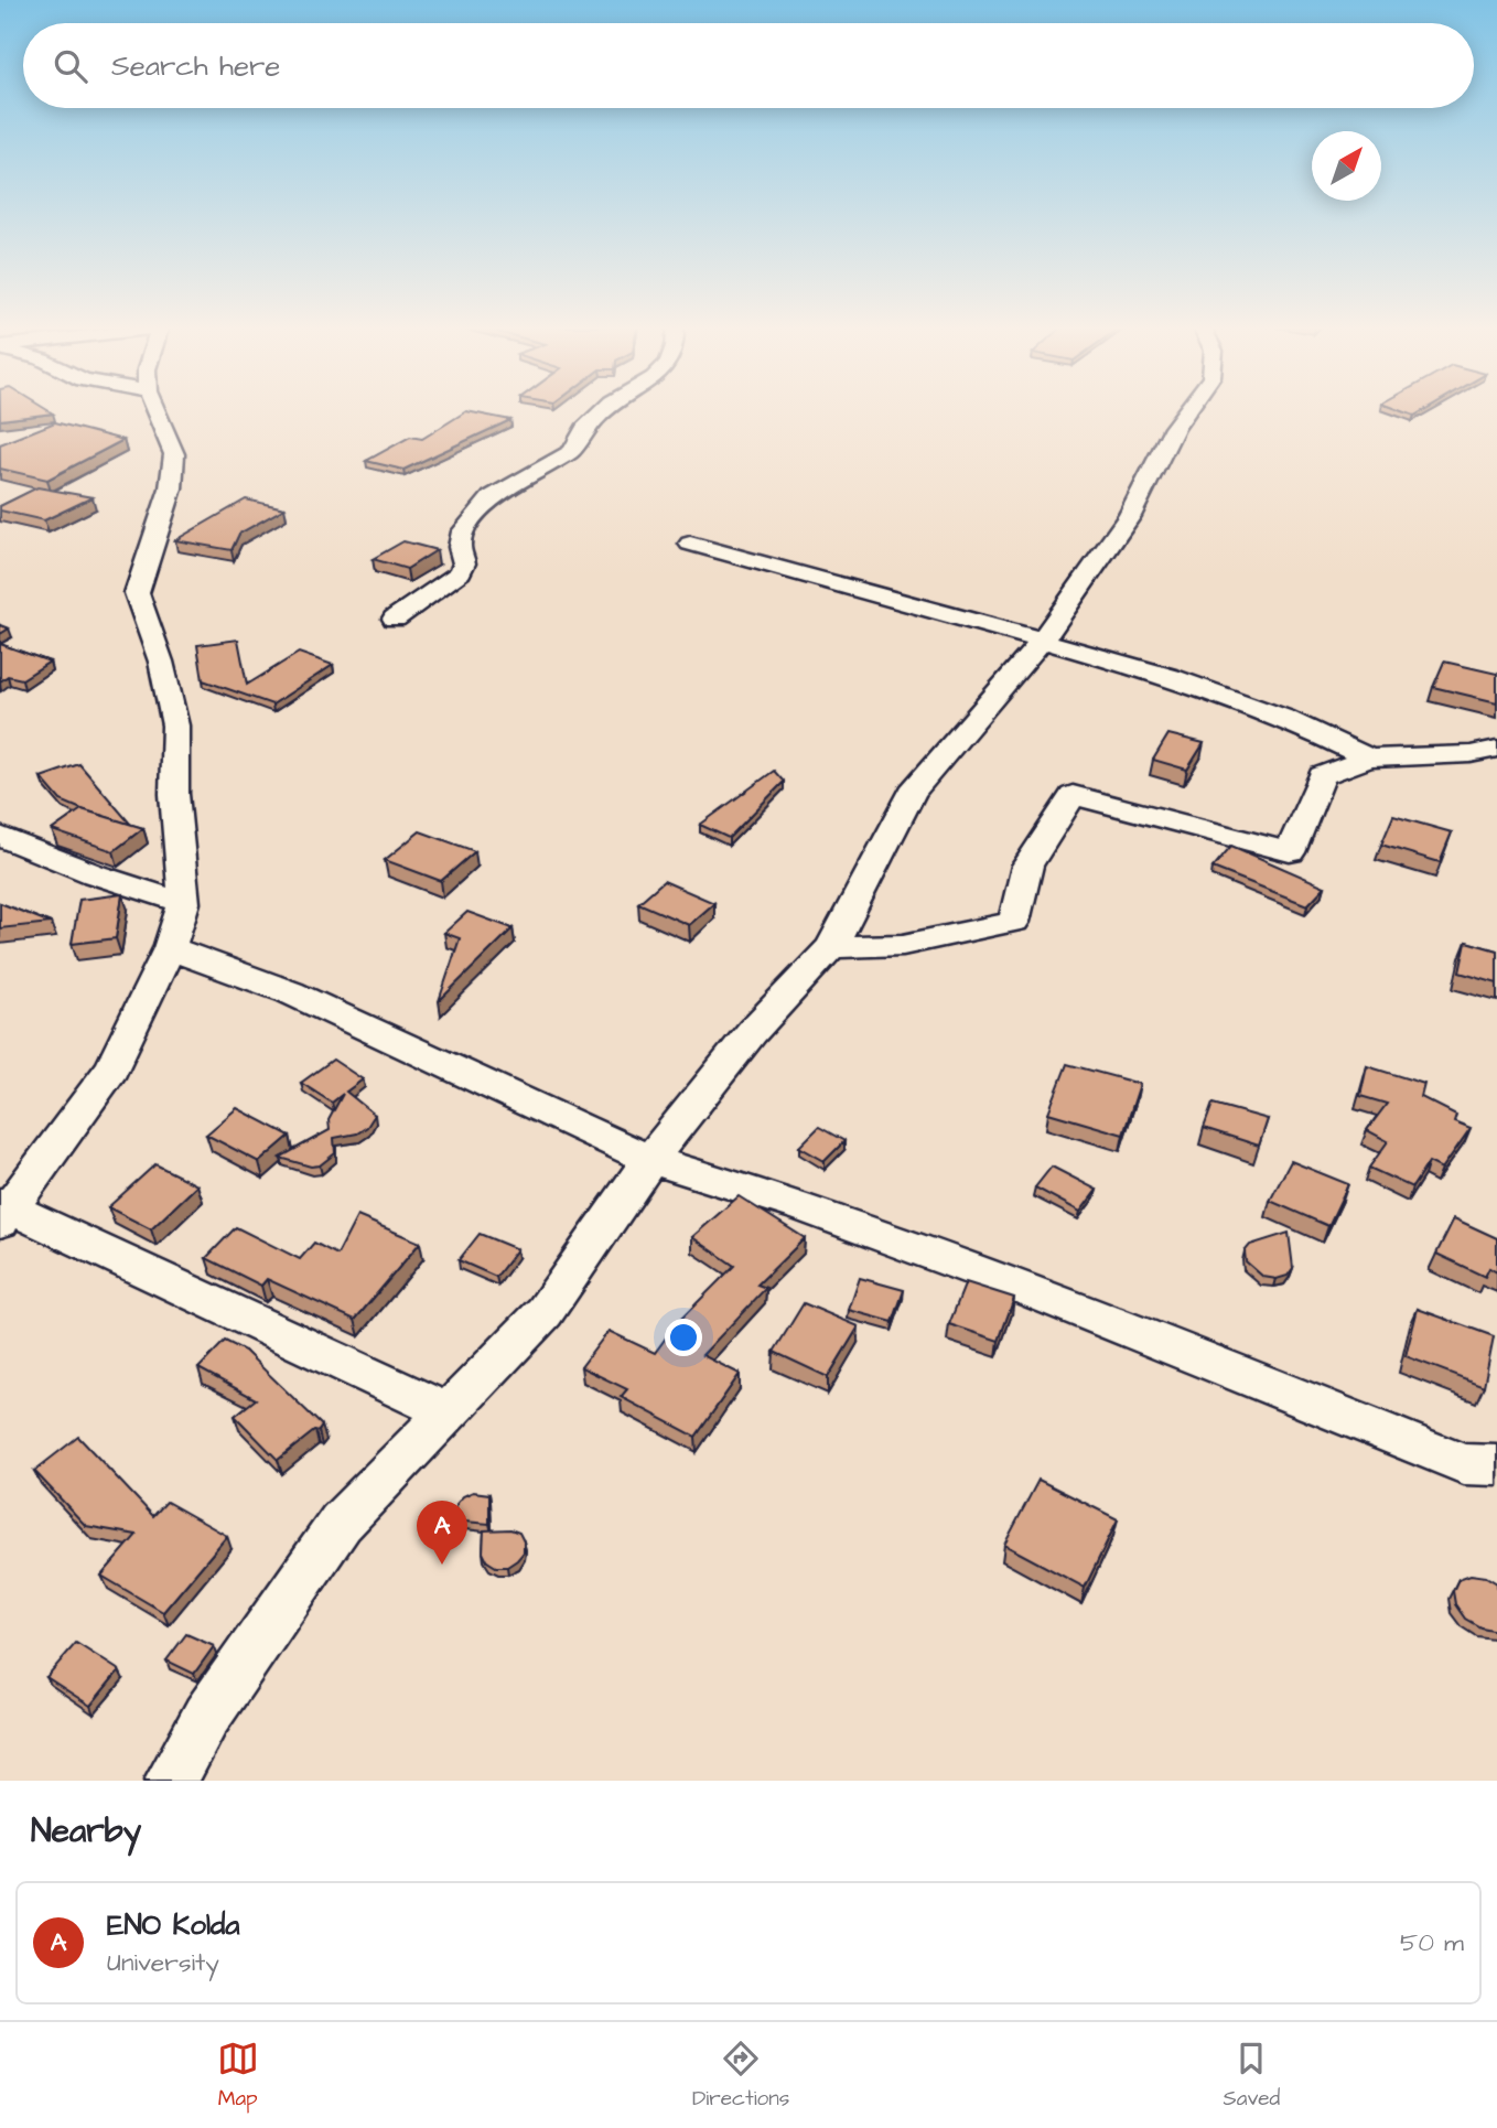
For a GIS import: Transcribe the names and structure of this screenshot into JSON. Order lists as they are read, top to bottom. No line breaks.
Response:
{"north":"top right","page":{"search":"Search here","pins":"A","heading":"Nearby","list":[{"mark":"A","name":"ENO Kolda","note":"University","value":"50 m"}],"nav":["Map","Directions","Saved"]}}
